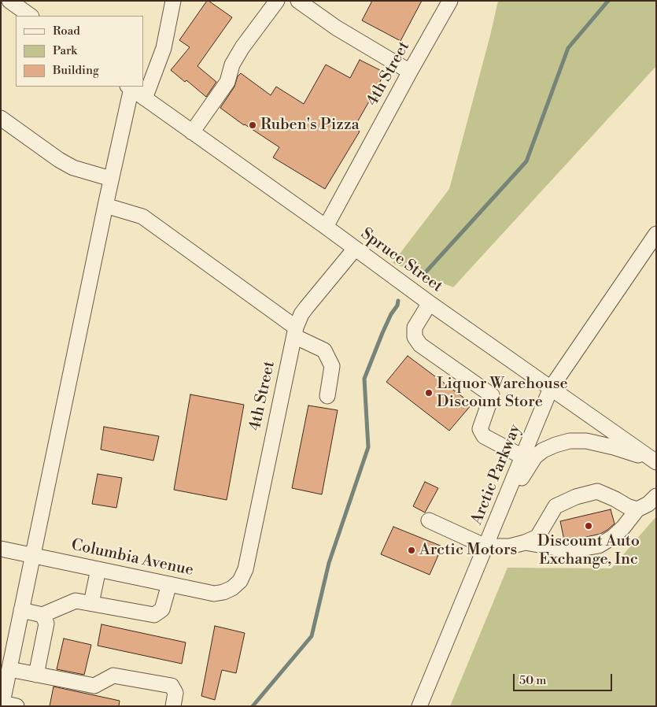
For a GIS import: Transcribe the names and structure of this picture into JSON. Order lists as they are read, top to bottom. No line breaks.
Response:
{"streets":{"street":["4th Street","Spruce Street","Arctic Parkway","Columbia Avenue"]},"crossings":[["4th Street","Spruce Street"],["4th Street","Columbia Avenue"],["Spruce Street","Arctic Parkway"]],"places":["Ruben's Pizza","Liquor Warehouse Discount Store","Discount Auto Exchange, Inc","Arctic Motors"],"legend":["Road","Park","Building"],"scale_bar":"50 m"}
